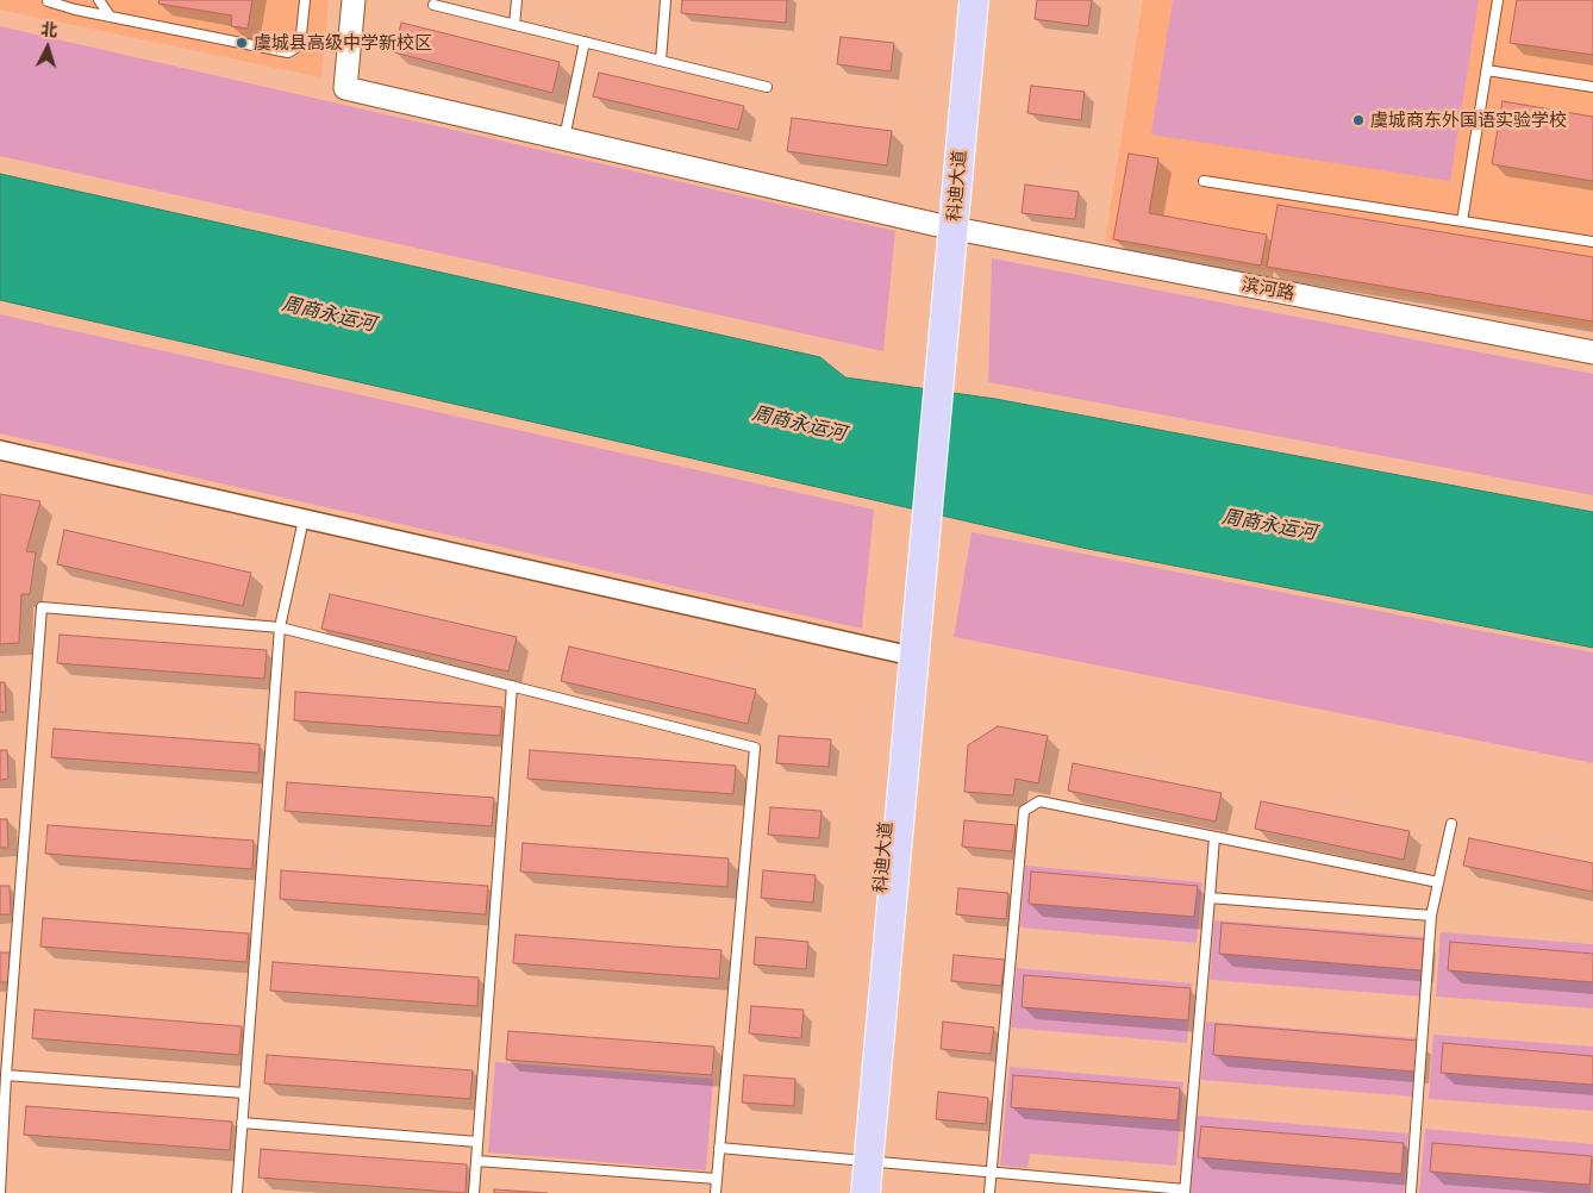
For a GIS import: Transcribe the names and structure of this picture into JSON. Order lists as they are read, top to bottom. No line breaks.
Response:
{"streets":{"main road":["科迪大道"],"street":["滨河路"]},"crossings":[["科迪大道","滨河路"]],"water":["周商永运河"],"places":["虞城县高级中学新校区","虞城商东外国语实验学校"],"north":"top"}
